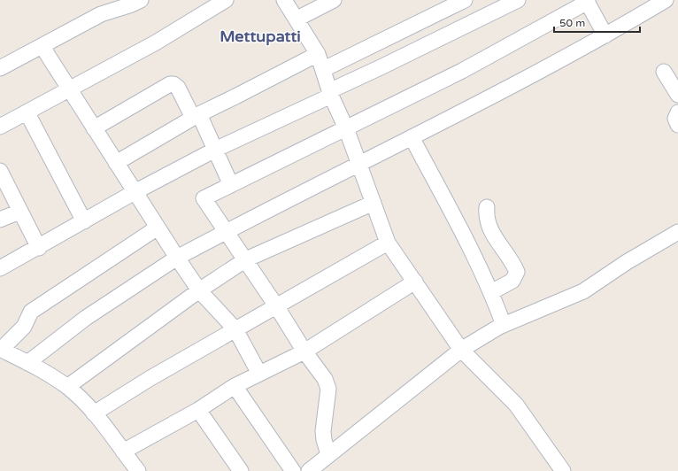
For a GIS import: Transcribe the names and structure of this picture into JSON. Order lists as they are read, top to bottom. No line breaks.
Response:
{"districts":["Mettupatti"],"scale_bar":"50 m"}
